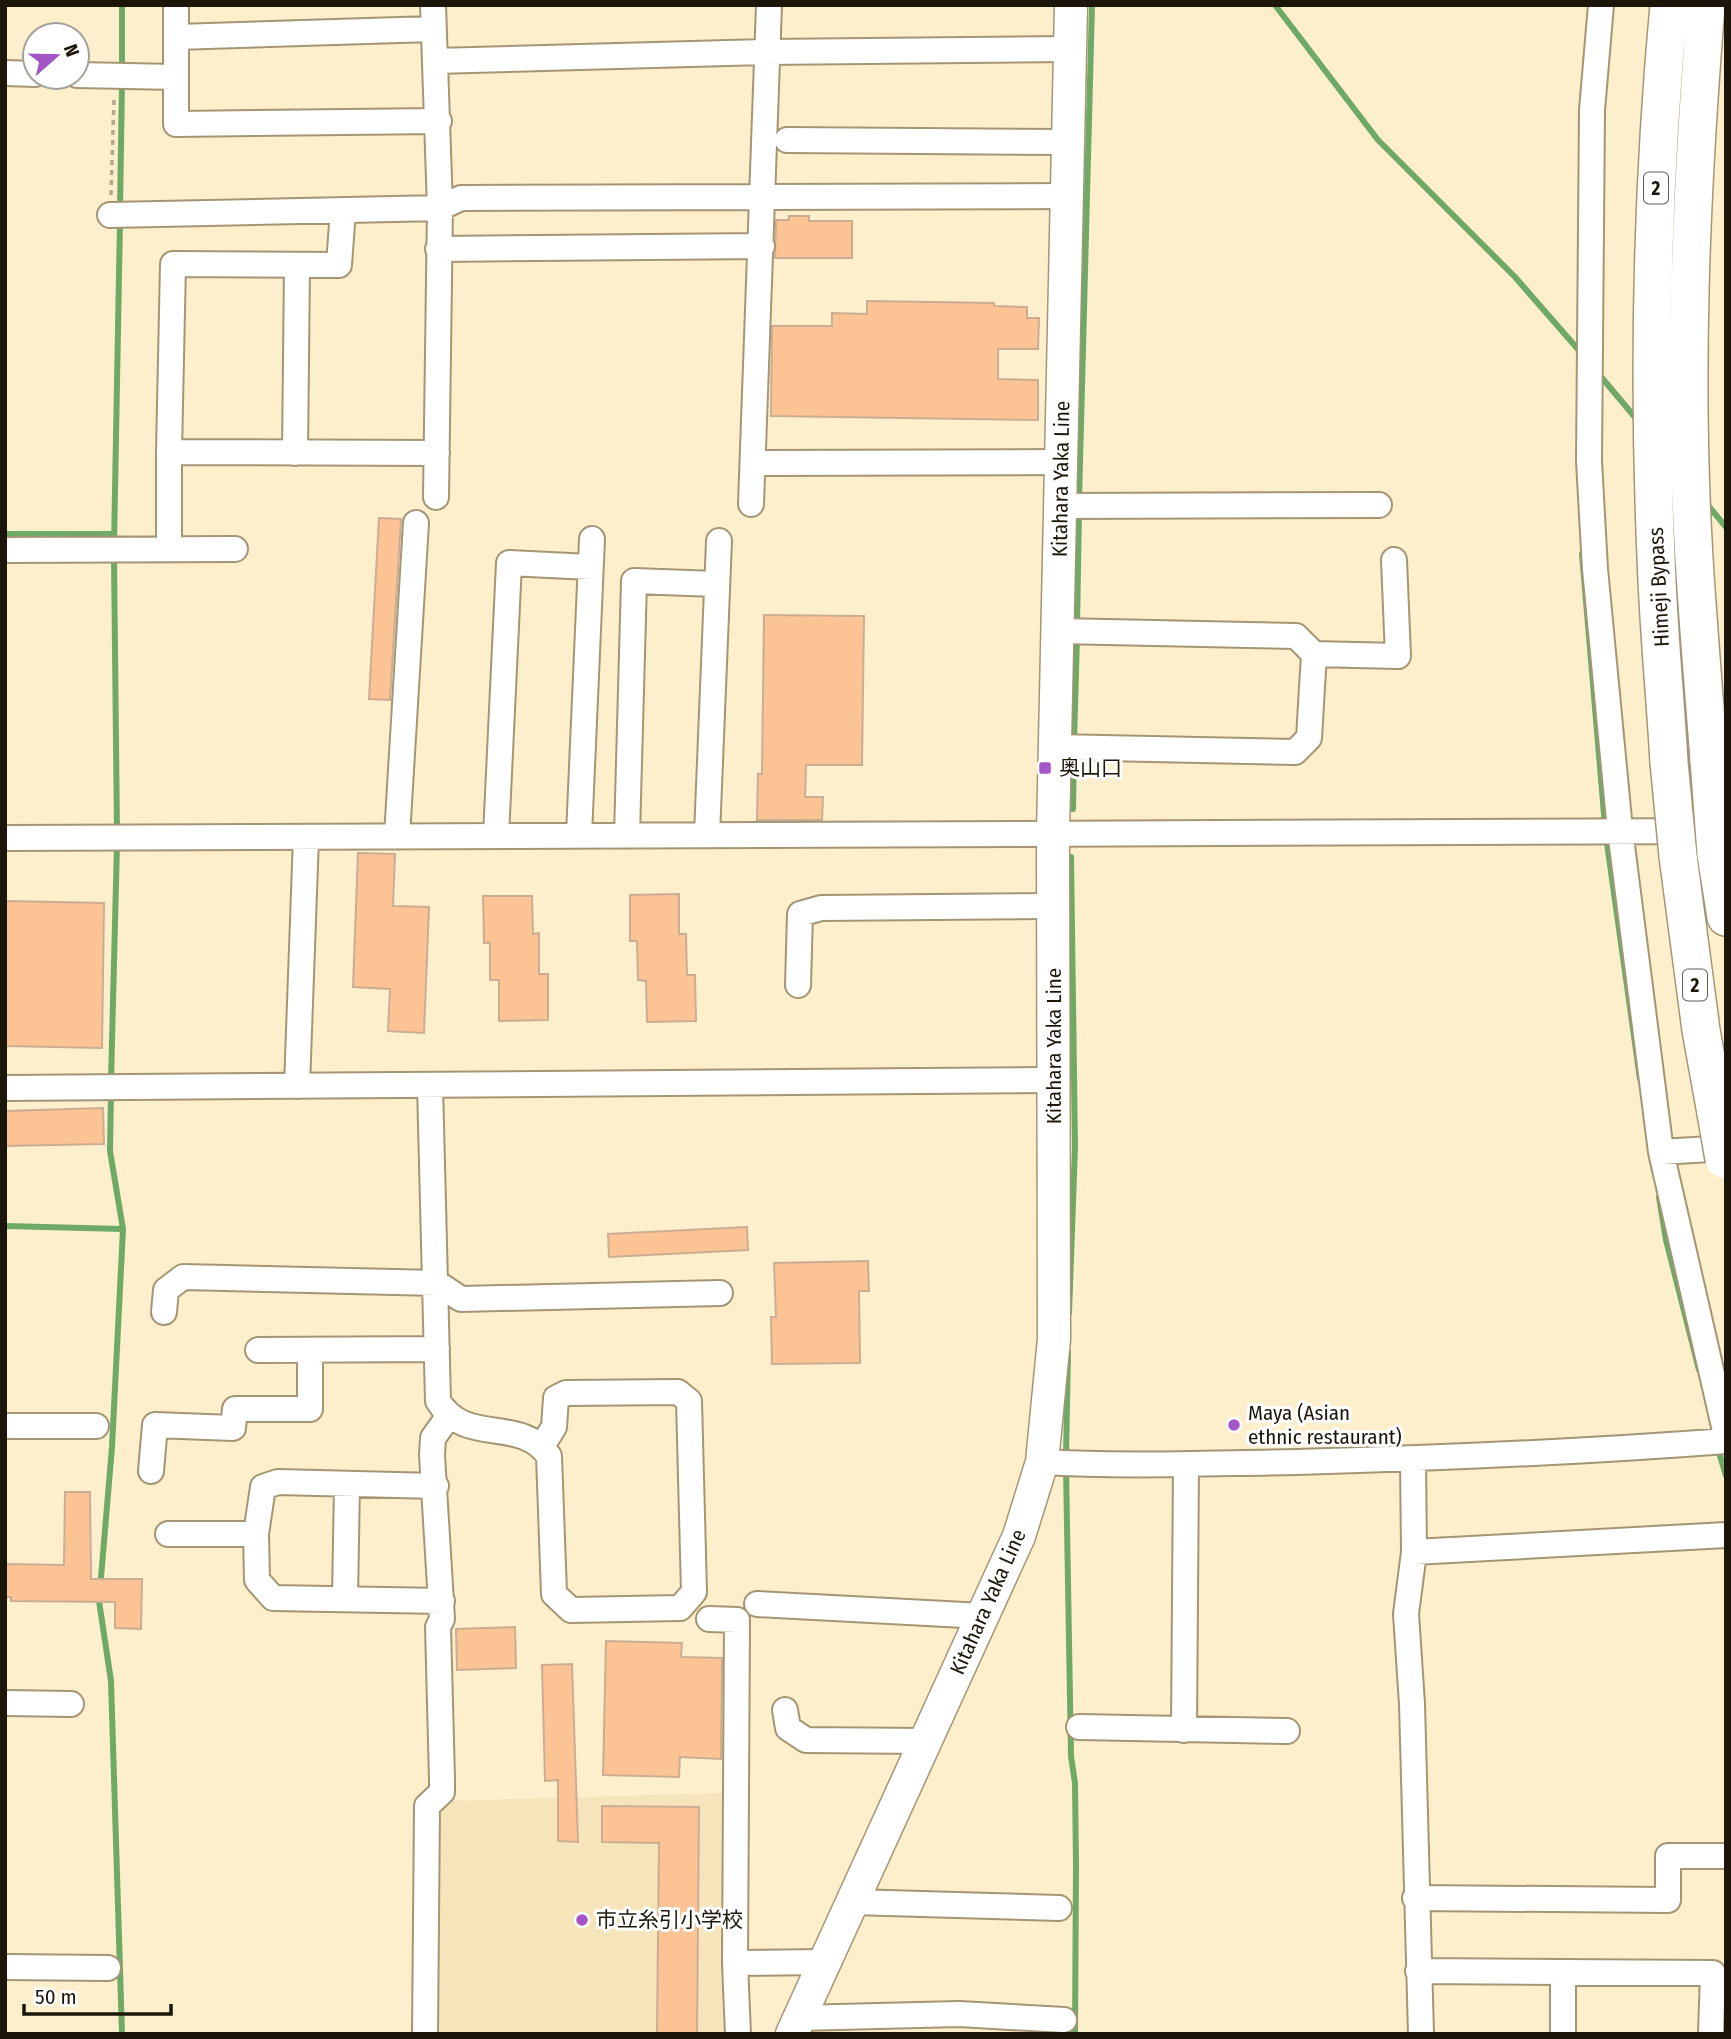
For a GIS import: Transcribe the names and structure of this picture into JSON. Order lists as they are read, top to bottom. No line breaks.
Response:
{"streets":{"highway":["2","Himeji Bypass"],"main road":["Kitahara Yaka Line"]},"places":{"transit":["奥山口"],"other":["Maya (Asian ethnic restaurant)","市立糸引小学校"]},"scale_bar":"50 m","north":"right"}
